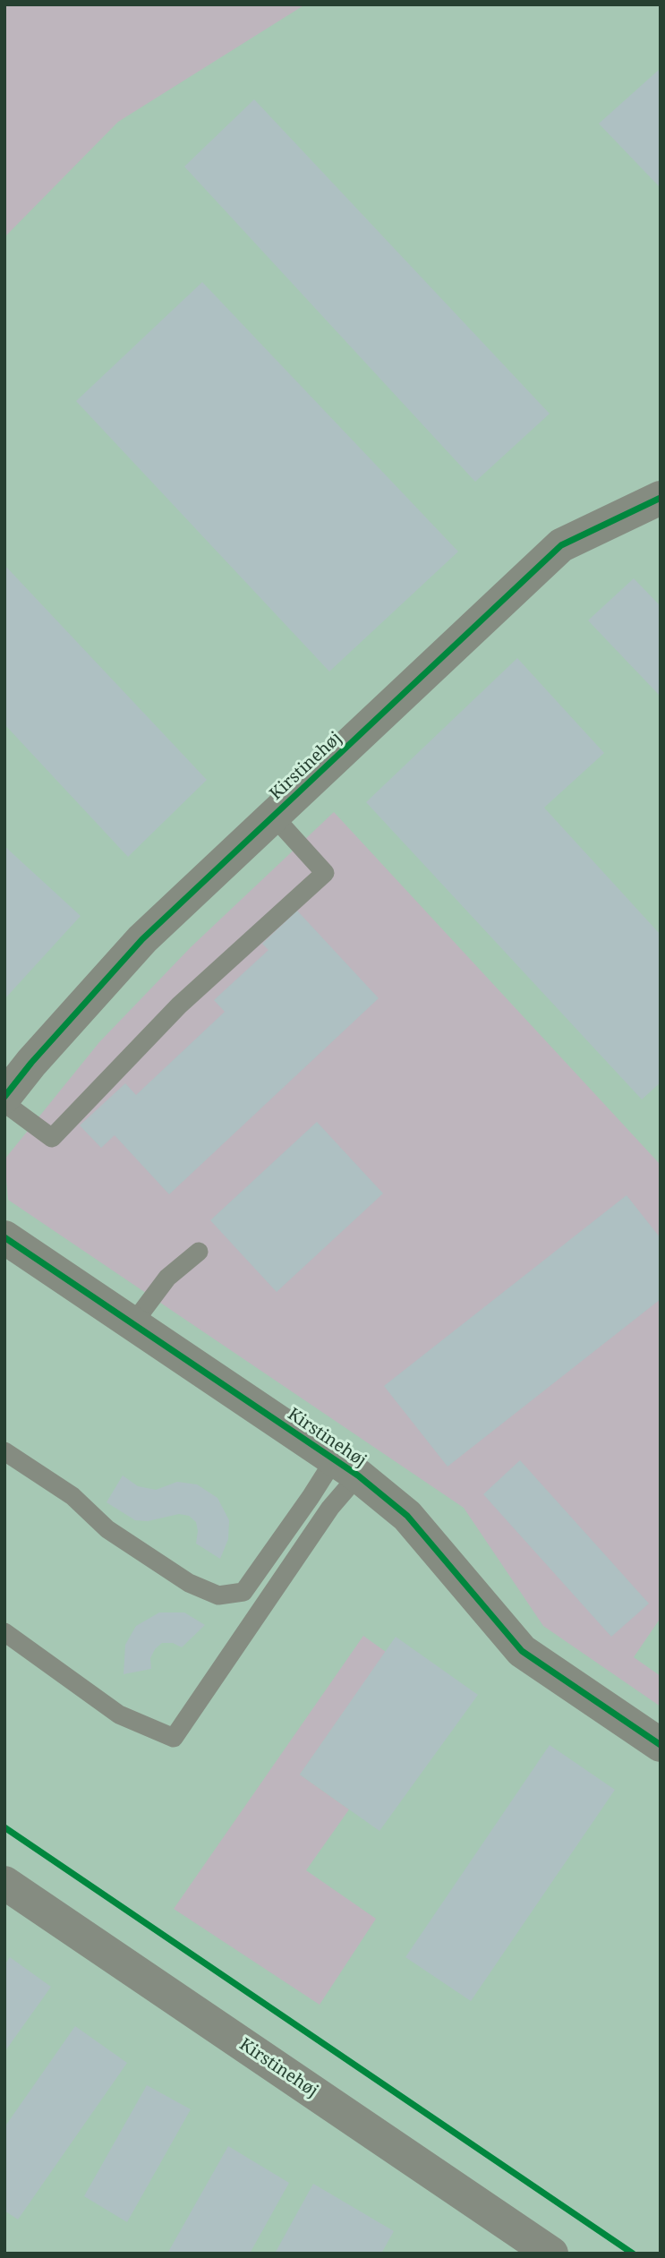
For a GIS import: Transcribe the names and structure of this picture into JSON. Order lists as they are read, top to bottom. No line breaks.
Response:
{"streets":{"street":["Kirstinehøj"]}}
